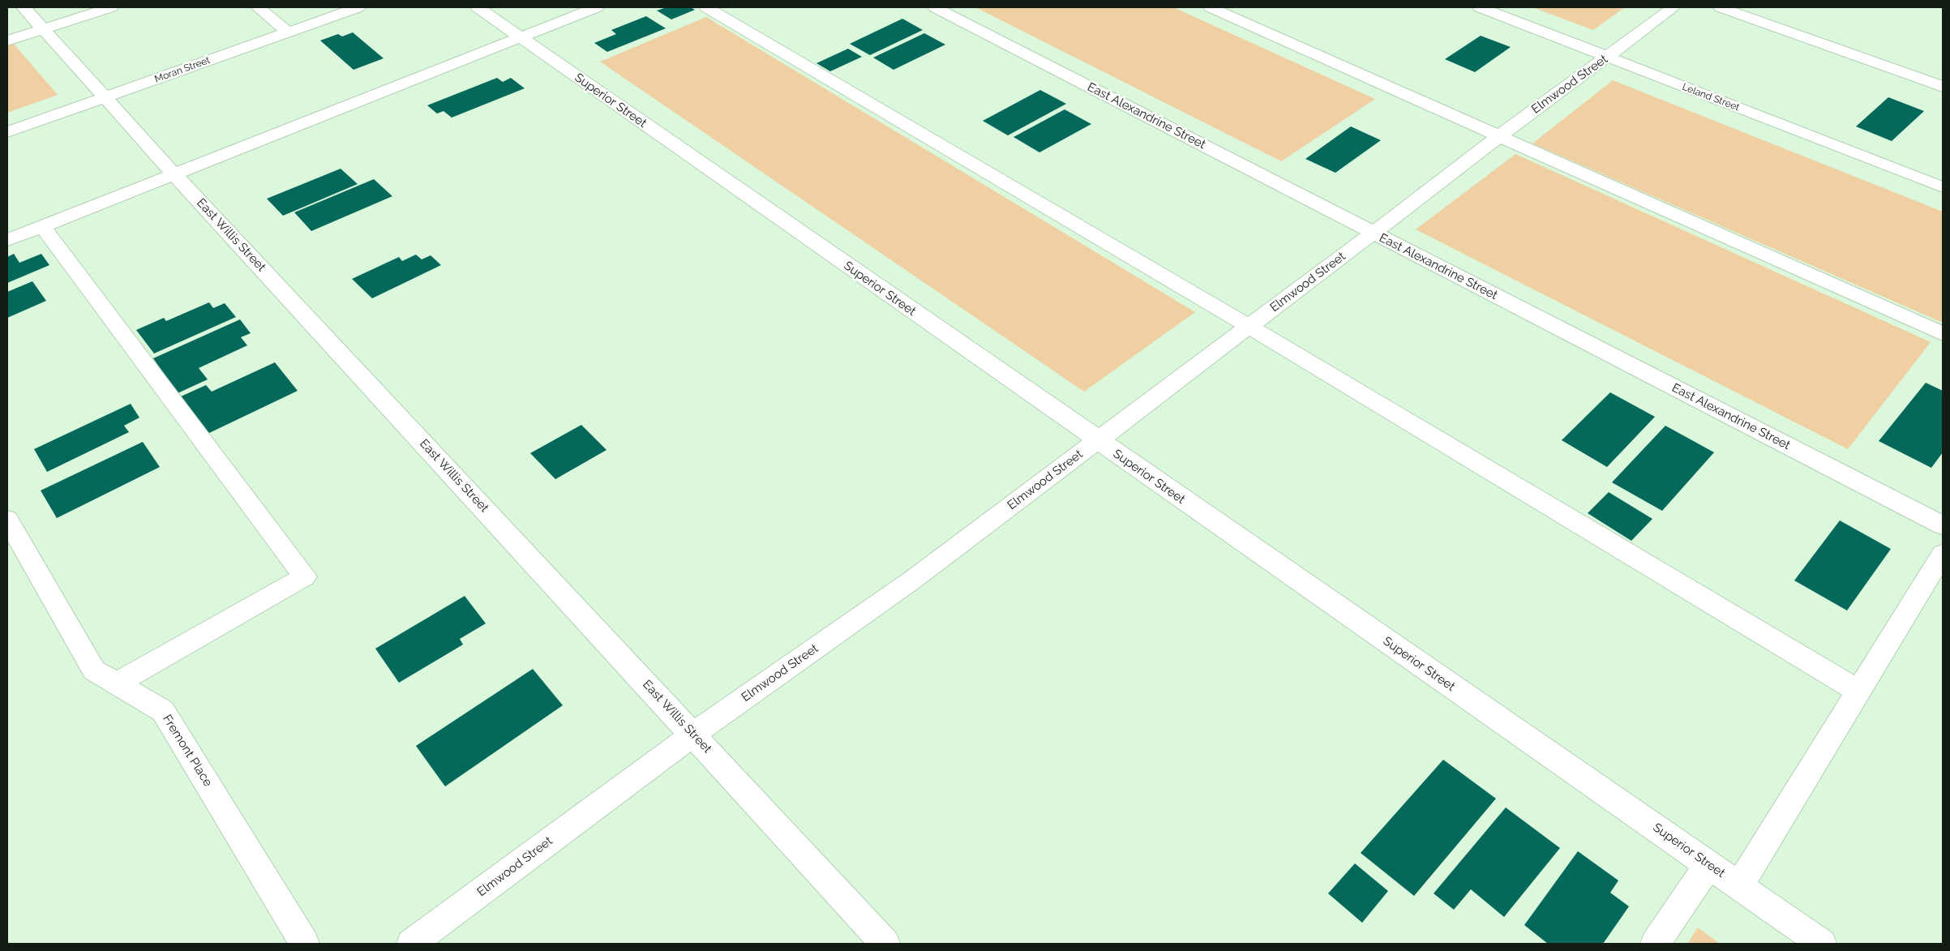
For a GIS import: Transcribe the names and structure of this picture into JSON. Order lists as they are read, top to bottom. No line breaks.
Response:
{"streets":{"street":["Moran Street","Elmwood Street","Leland Street","Superior Street","East Alexandrine Street","East Willis Street","Fremont Place"]},"crossings":[["Moran Street","East Willis Street"],["Elmwood Street","Leland Street"],["Elmwood Street","Superior Street"],["Elmwood Street","East Alexandrine Street"],["Elmwood Street","East Willis Street"]]}
